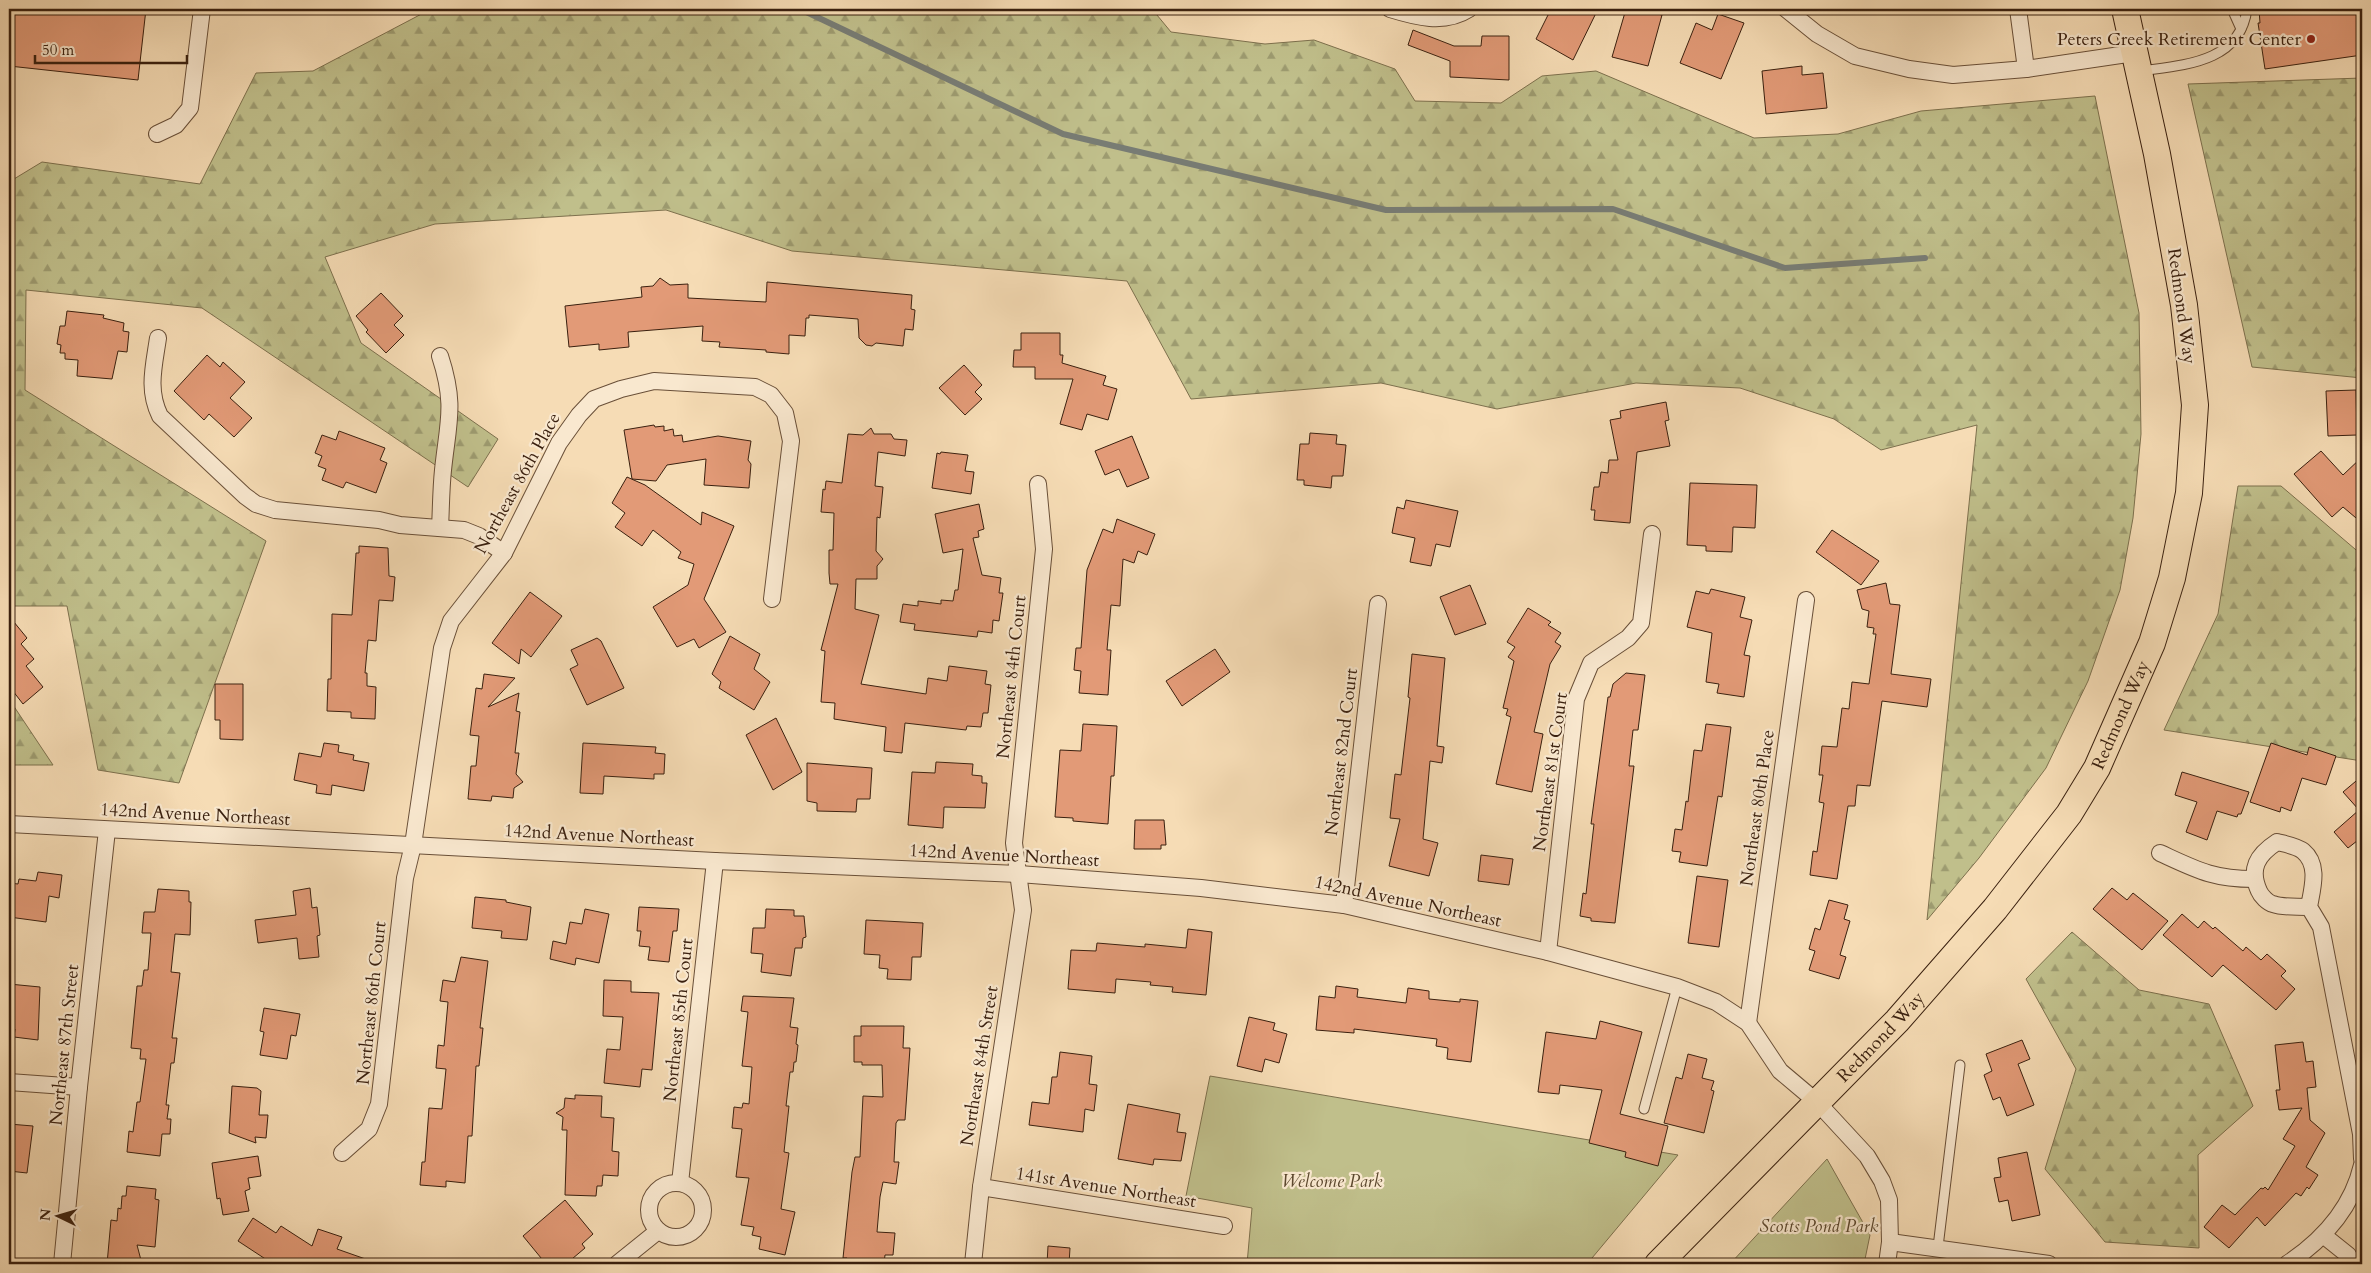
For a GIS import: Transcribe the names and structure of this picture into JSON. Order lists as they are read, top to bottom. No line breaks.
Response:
{"streets":{"main road":["Redmond Way"],"street":["Northeast 86th Place","Northeast 84th Court","Northeast 82nd Court","Northeast 81st Court","Northeast 80th Place","142nd Avenue Northeast","Northeast 86th Court","Northeast 85th Court","Northeast 87th Street","Northeast 84th Street","141st Avenue Northeast"]},"crossings":[["Redmond Way","142nd Avenue Northeast"],["Northeast 86th Place","142nd Avenue Northeast"],["Northeast 86th Place","Northeast 86th Court"],["Northeast 84th Court","142nd Avenue Northeast"],["Northeast 84th Court","Northeast 84th Street"],["Northeast 82nd Court","142nd Avenue Northeast"],["Northeast 81st Court","142nd Avenue Northeast"],["Northeast 80th Place","142nd Avenue Northeast"],["142nd Avenue Northeast","Northeast 86th Court"],["142nd Avenue Northeast","Northeast 85th Court"],["142nd Avenue Northeast","Northeast 87th Street"],["142nd Avenue Northeast","Northeast 84th Street"],["Northeast 84th Street","141st Avenue Northeast"]],"parks":["Welcome Park","Scotts Pond Park"],"places":["Peters Creek Retirement Center"],"scale_bar":"50 m","north":"left"}
